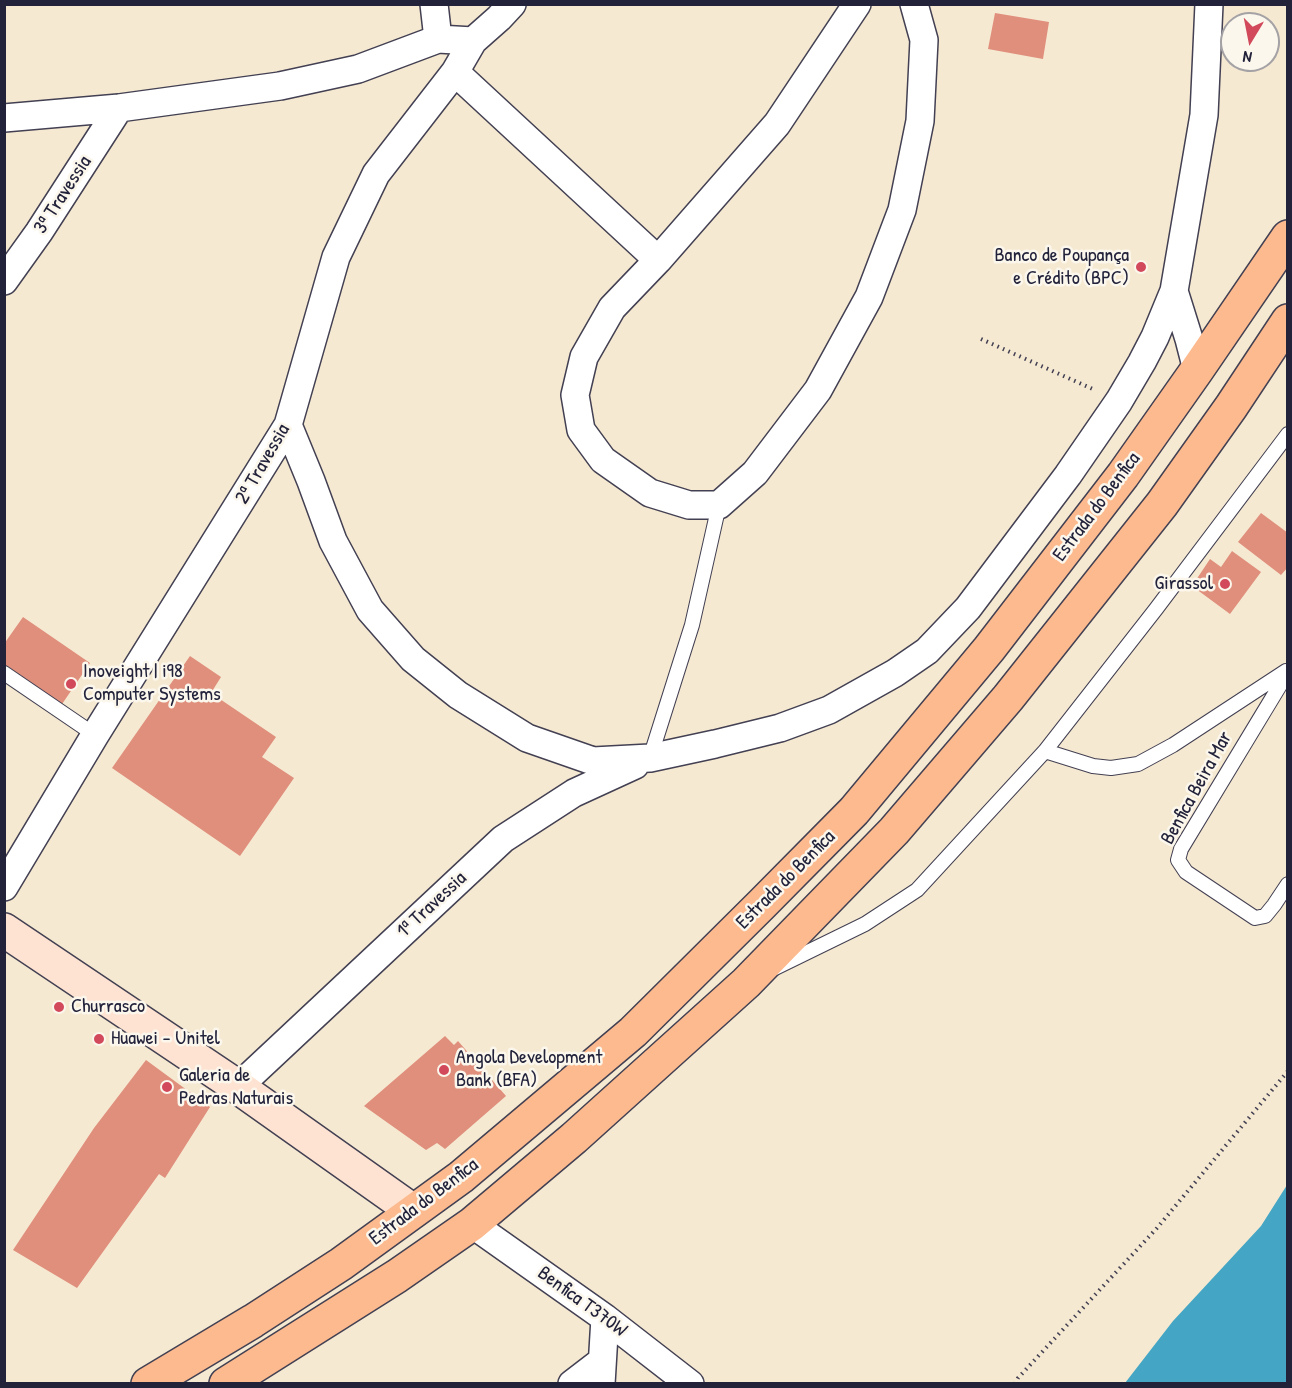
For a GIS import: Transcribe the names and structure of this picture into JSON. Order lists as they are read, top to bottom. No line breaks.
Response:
{"streets":{"highway":["Estrada do Benfica"],"street":["3ª Travessia","2ª Travessia","1ª Travessia","Benfica T370W"],"lane":["Benfica Beira Mar"]},"places":["Banco de Poupança e Crédito (BPC)","Girassol","Inoveight | i98 Computer Systems","Churrasco","Huawei - Unitel","Angola Development Bank (BFA)","Galeria de Pedras Naturais"],"north":"bottom"}
